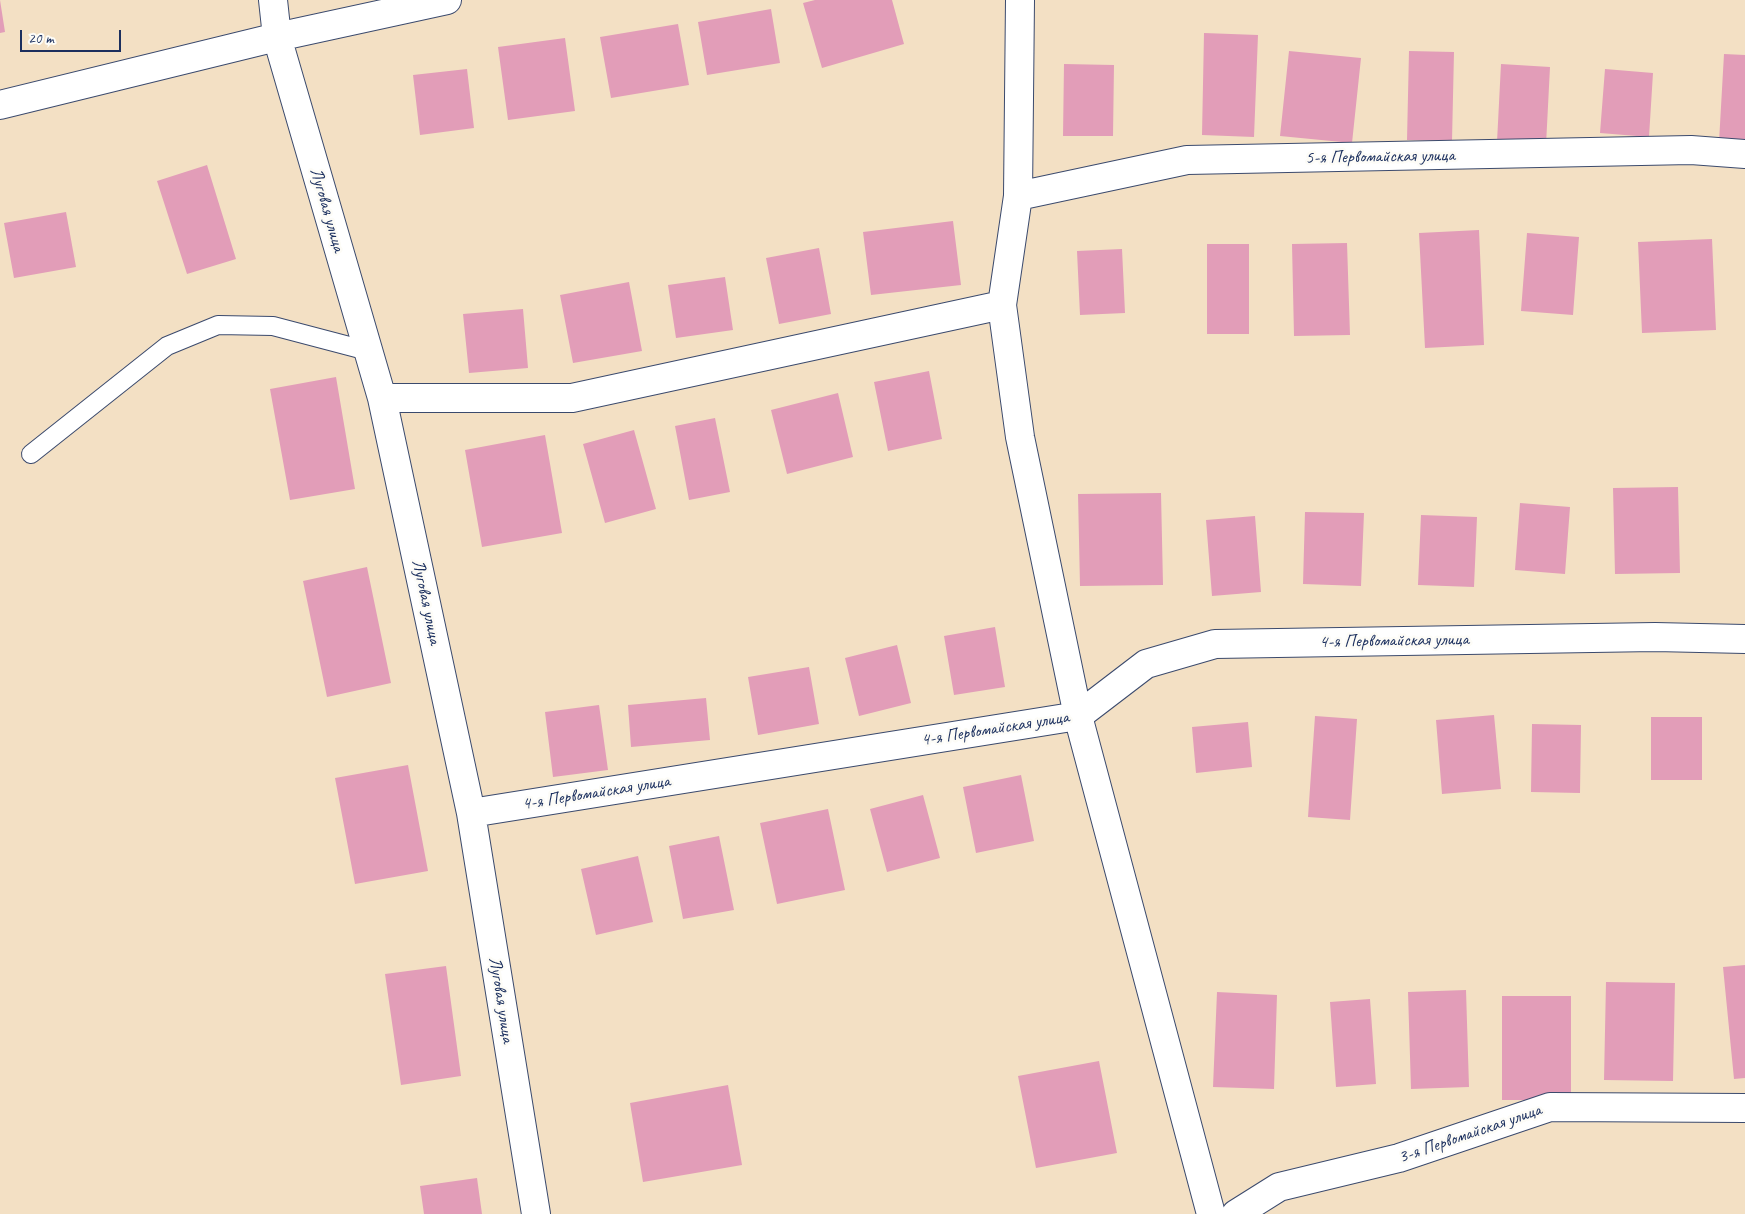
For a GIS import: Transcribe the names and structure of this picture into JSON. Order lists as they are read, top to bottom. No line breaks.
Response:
{"streets":{"street":["5-я Первомайская улица","Луговая улица","4-я Первомайская улица","3-я Первомайская улица"]},"crossings":[["Луговая улица","4-я Первомайская улица"]],"scale_bar":"20 m"}
